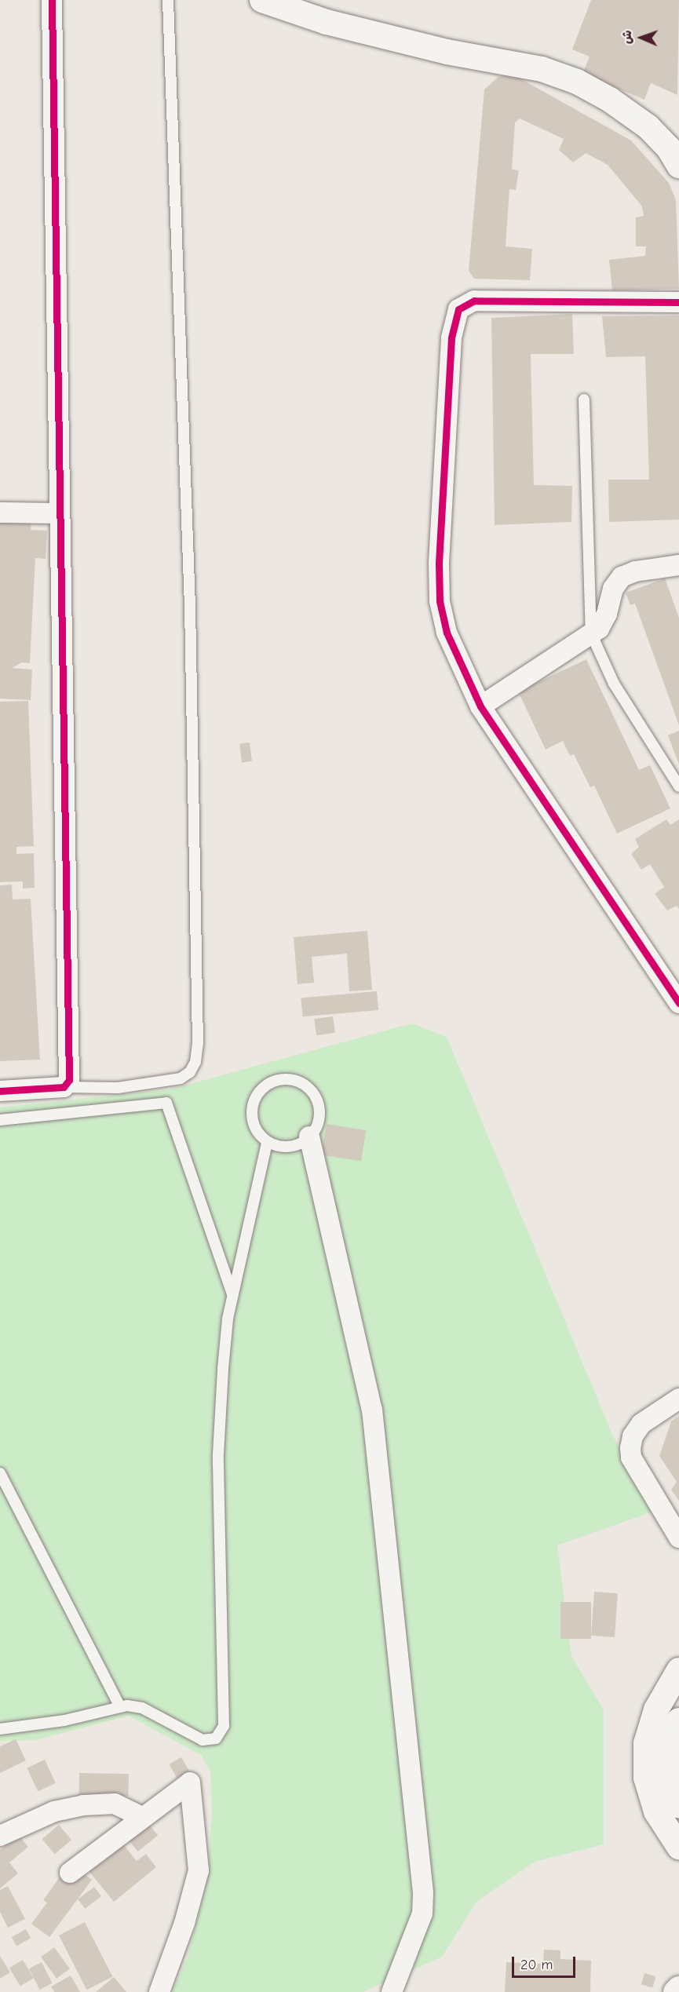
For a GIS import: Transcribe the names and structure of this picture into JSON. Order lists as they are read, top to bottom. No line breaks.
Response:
{"scale_bar":"20 m","north":"left"}
